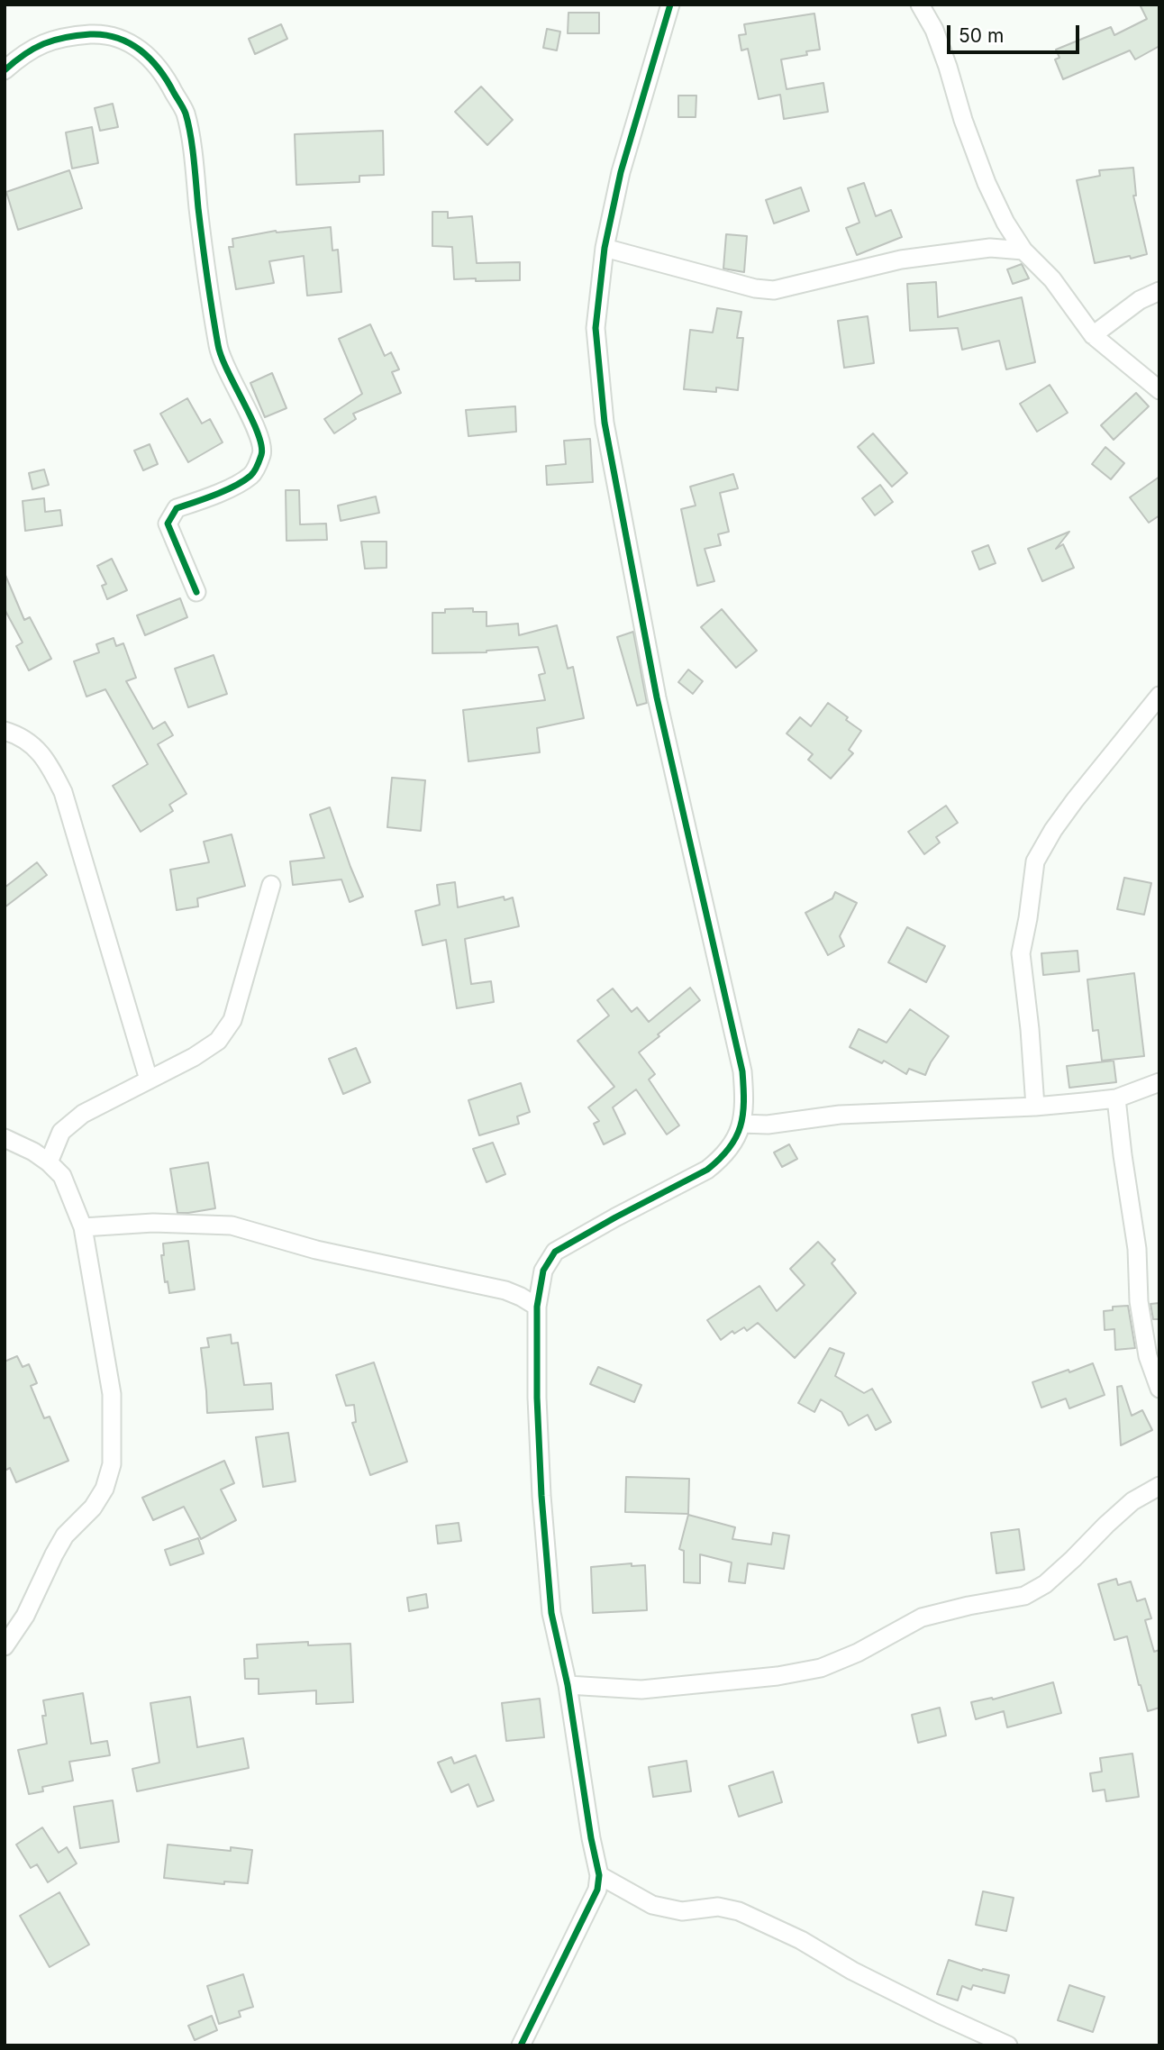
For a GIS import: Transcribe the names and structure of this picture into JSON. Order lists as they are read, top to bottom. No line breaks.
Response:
{"scale_bar":"50 m"}
